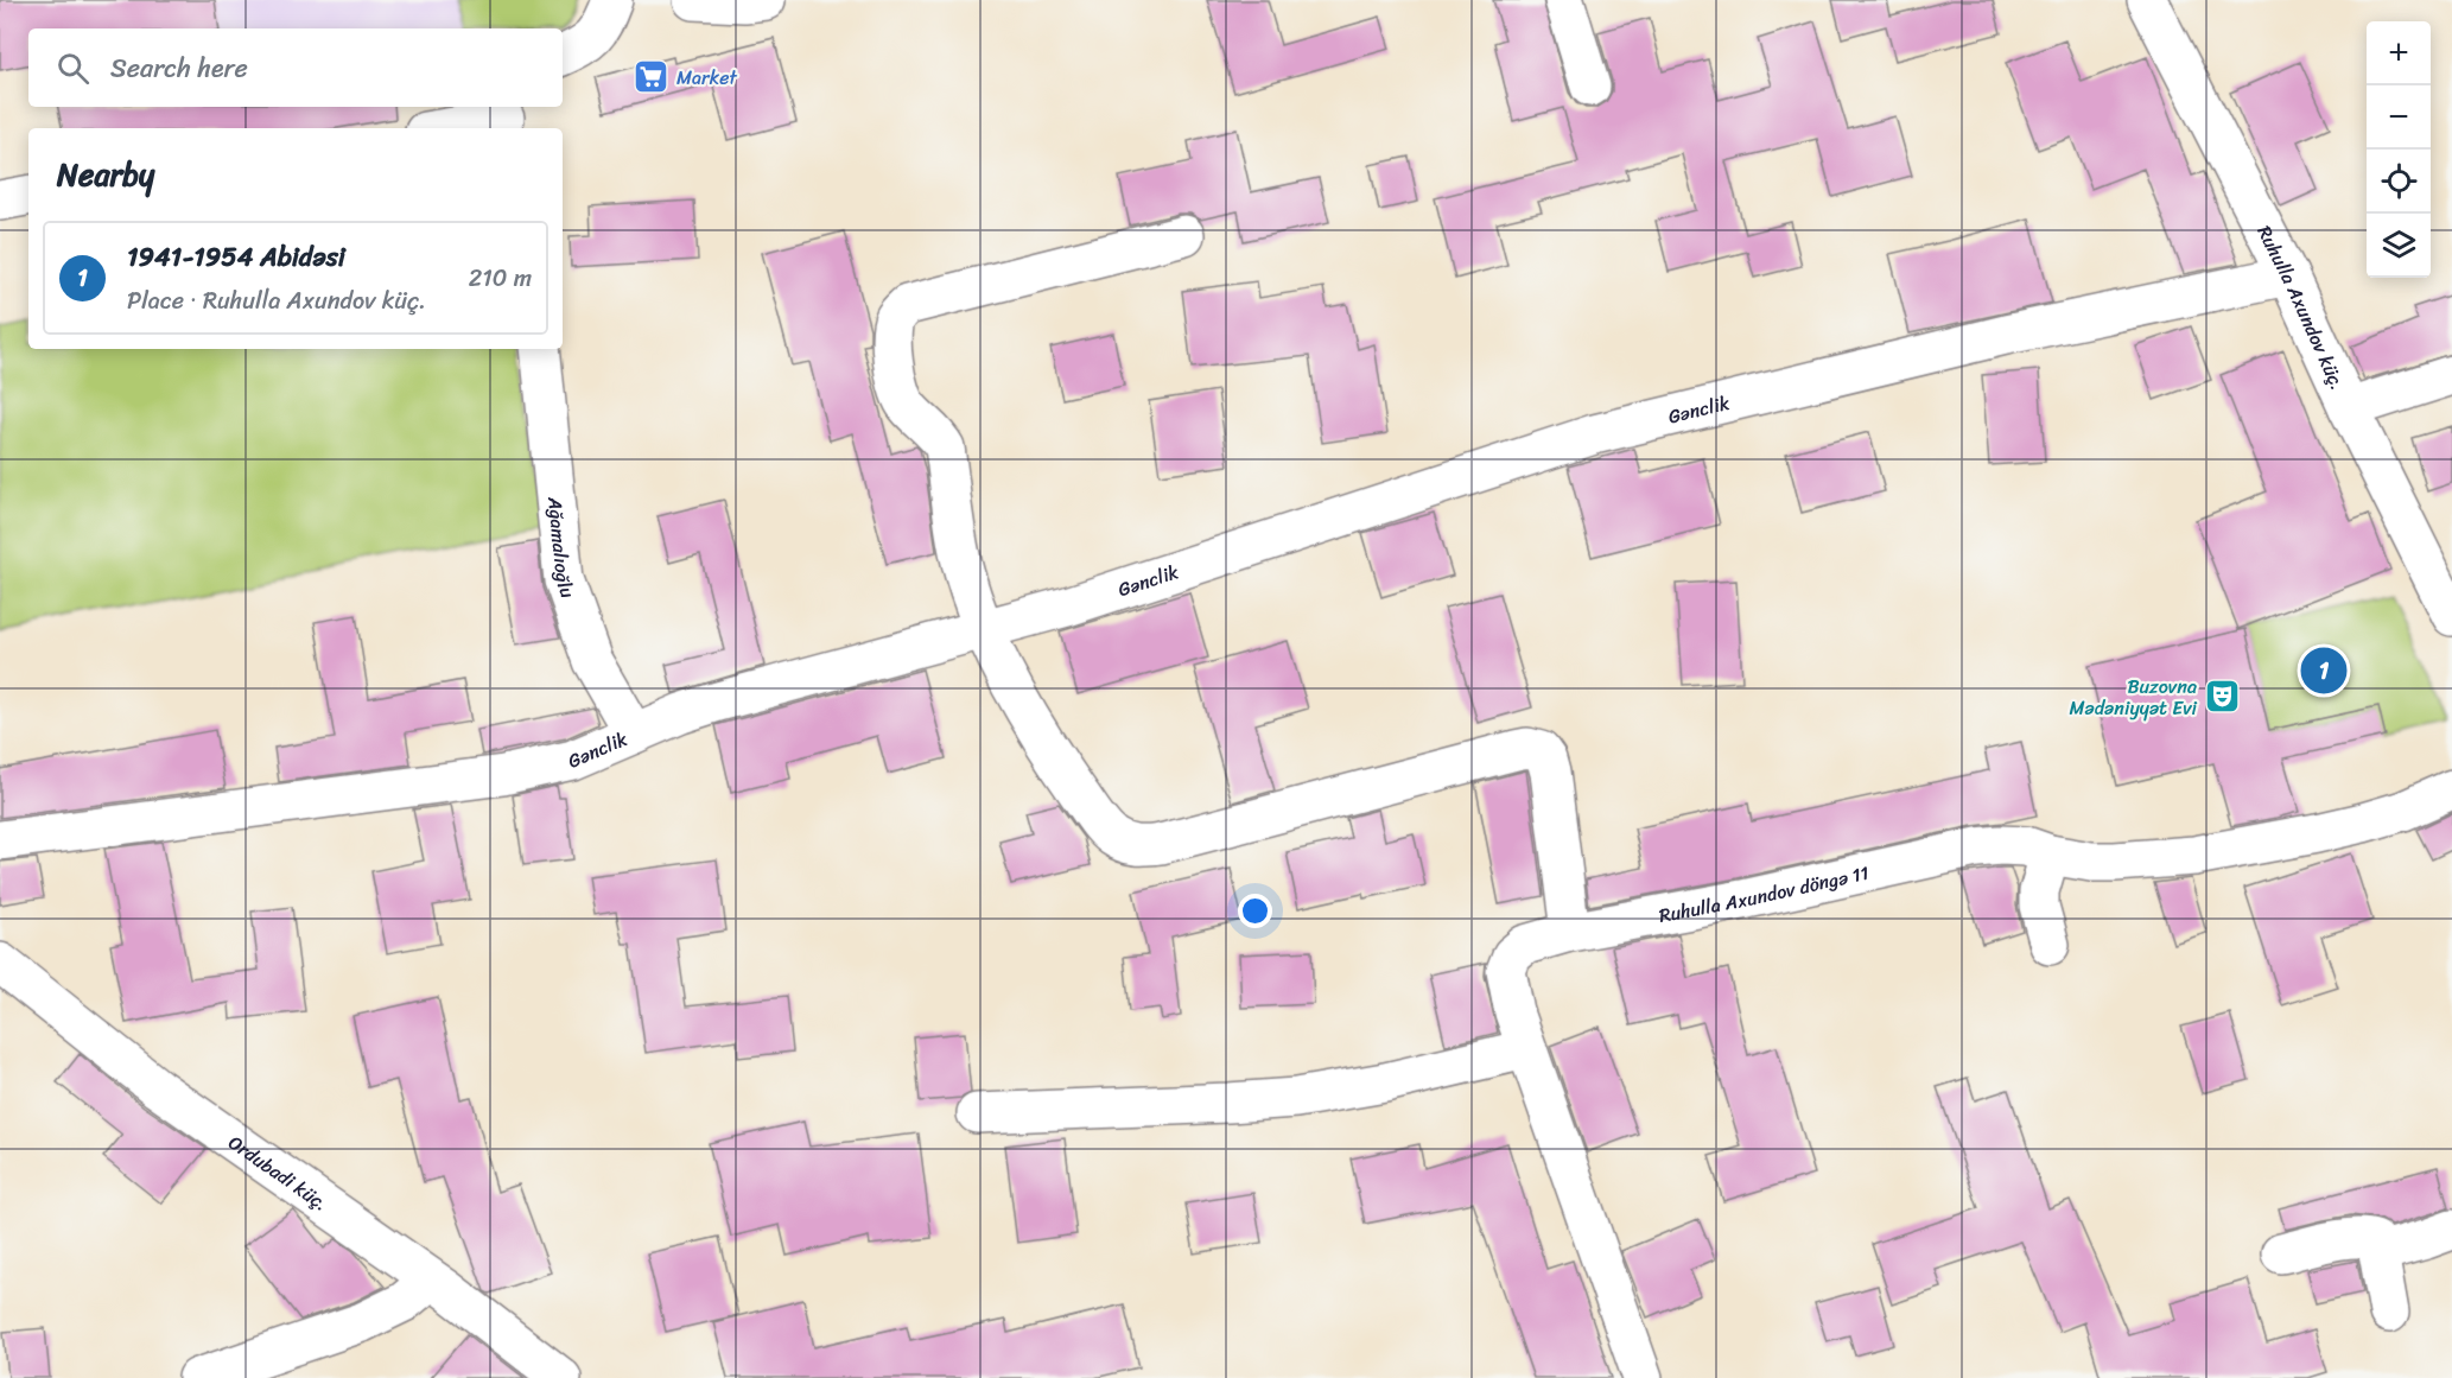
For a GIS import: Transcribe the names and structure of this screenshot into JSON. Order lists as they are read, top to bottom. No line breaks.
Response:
{"streets":{"street":["Ruhulla Axundov küç.","Gənclik","Ağamalıoğlu","Ruhulla Axundov döngə 11","Ordubadi küç."]},"crossings":[["Ruhulla Axundov küç.","Gənclik"],["Gənclik","Ağamalıoğlu"]],"places":{"supermarket":["Market"],"theatre":["Buzovna Mədəniyyət Evi"]},"page":{"map_buttons":["+","−"],"search":"Search here","heading":"Nearby","list":[{"mark":"1","name":"1941-1954 Abidəsi","note":"Place · Ruhulla Axundov küç.","value":"210 m"}],"pins":"1"}}
